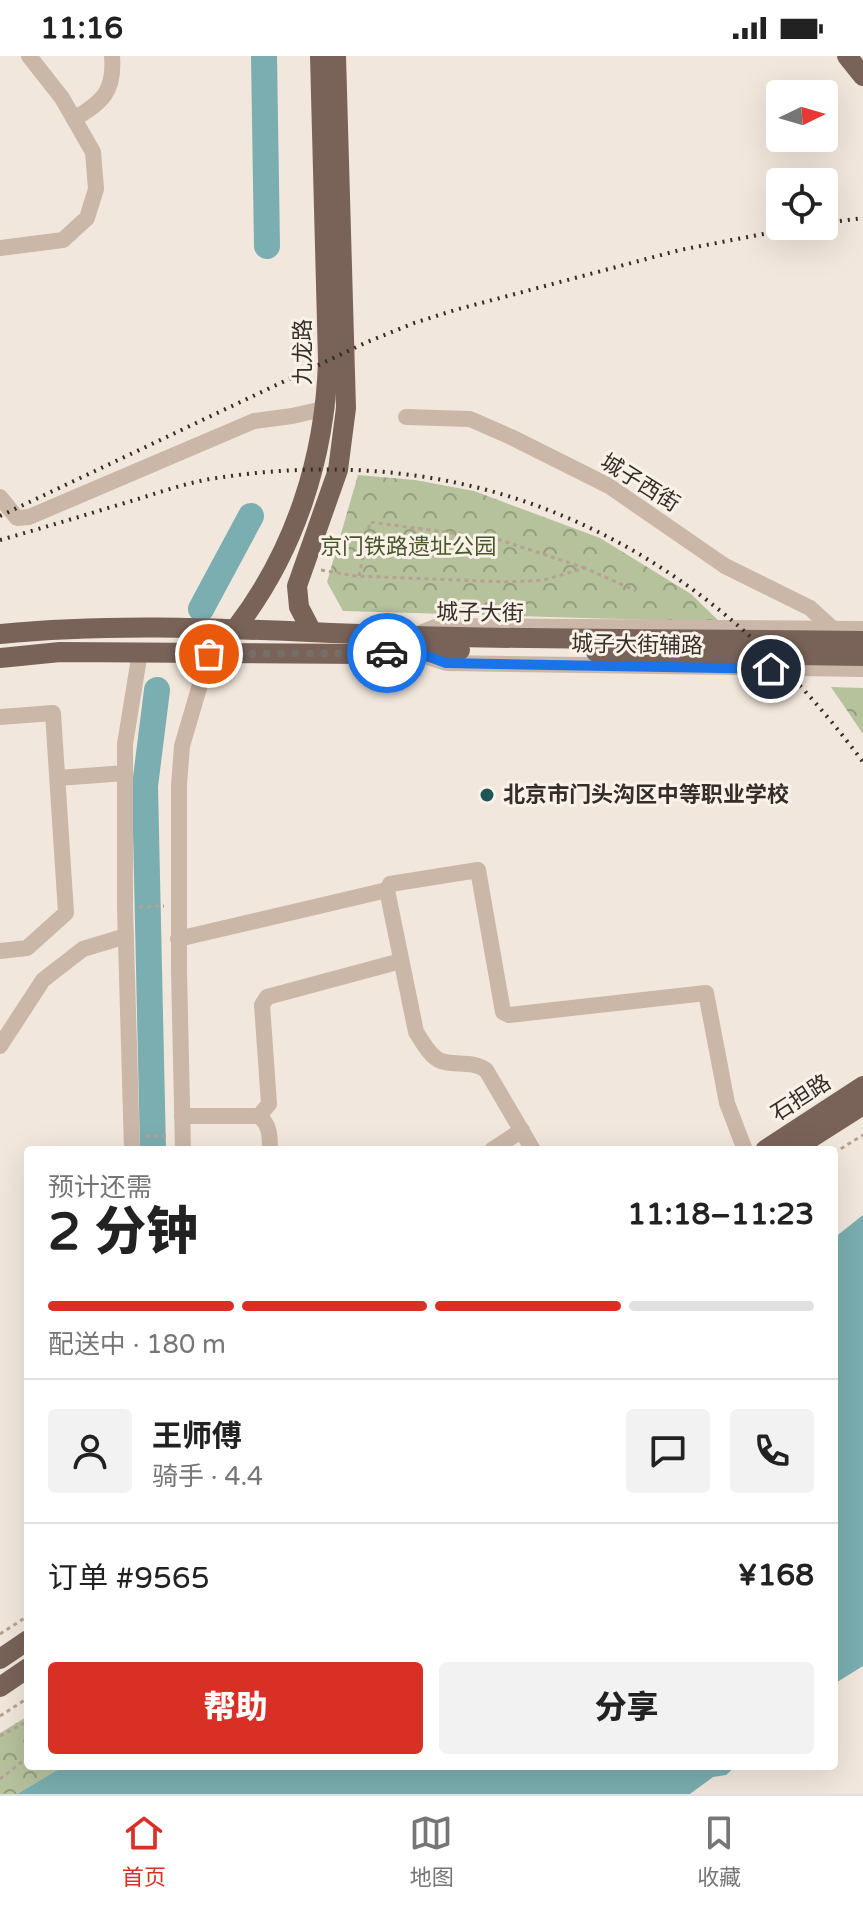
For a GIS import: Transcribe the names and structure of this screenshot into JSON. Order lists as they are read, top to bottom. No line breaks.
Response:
{"streets":{"main road":["九龙路","城子大街","石担路"],"street":["城子西街","城子大街辅路"]},"crossings":[["九龙路","城子大街"],["城子西街","城子大街辅路"],["城子大街","城子大街辅路"]],"parks":["京门铁路遗址公园"],"places":["北京市门头沟区中等职业学校"],"north":"right","page":{"status":"11:16","heading":["2 分钟","预计还需","11:18–11:23"],"panel":["王师傅","骑手 · 4.4","订单 #9565","¥168"],"bar":"配送中 · 180 m","buttons":["帮助","分享"],"tabs":["首页","地图","收藏"]}}
